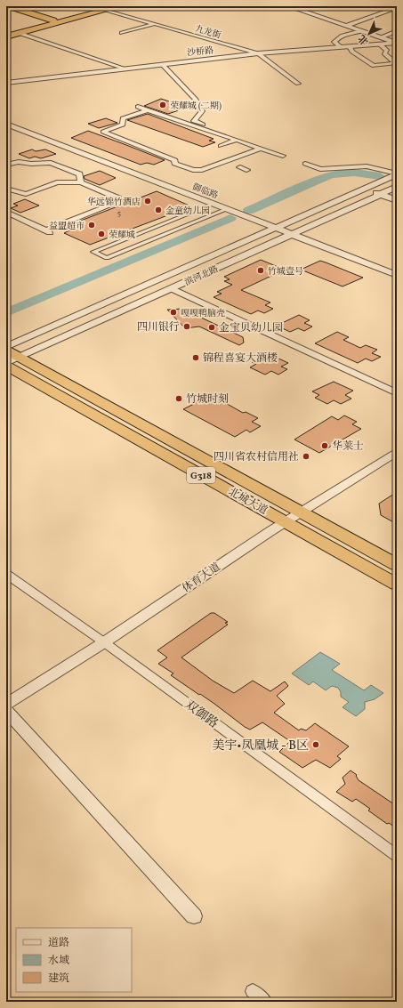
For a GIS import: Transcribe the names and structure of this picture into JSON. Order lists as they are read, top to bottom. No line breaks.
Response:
{"streets":{"highway":["G318","北城大道"],"street":["九龙街","沙桥路","御临路","滨河北路","体育大道","双御路"]},"crossings":[["九龙街","沙桥路"],["御临路","滨河北路"],["滨河北路","北城大道"],["北城大道","体育大道"],["体育大道","双御路"]],"places":["荣耀城 (二期)","华远锦竹酒店","金童幼儿园","益盟超市","荣耀城","竹城壹号","嘎嘎鸭脑壳","四川银行","金宝贝幼儿园","锦程喜宴大酒楼","竹城时刻","华莱士","四川省农村信用社","美宇•凤凰城 - B区"],"house_numbers":["5"],"legend":["道路","水域","建筑"],"north":"bottom left"}
